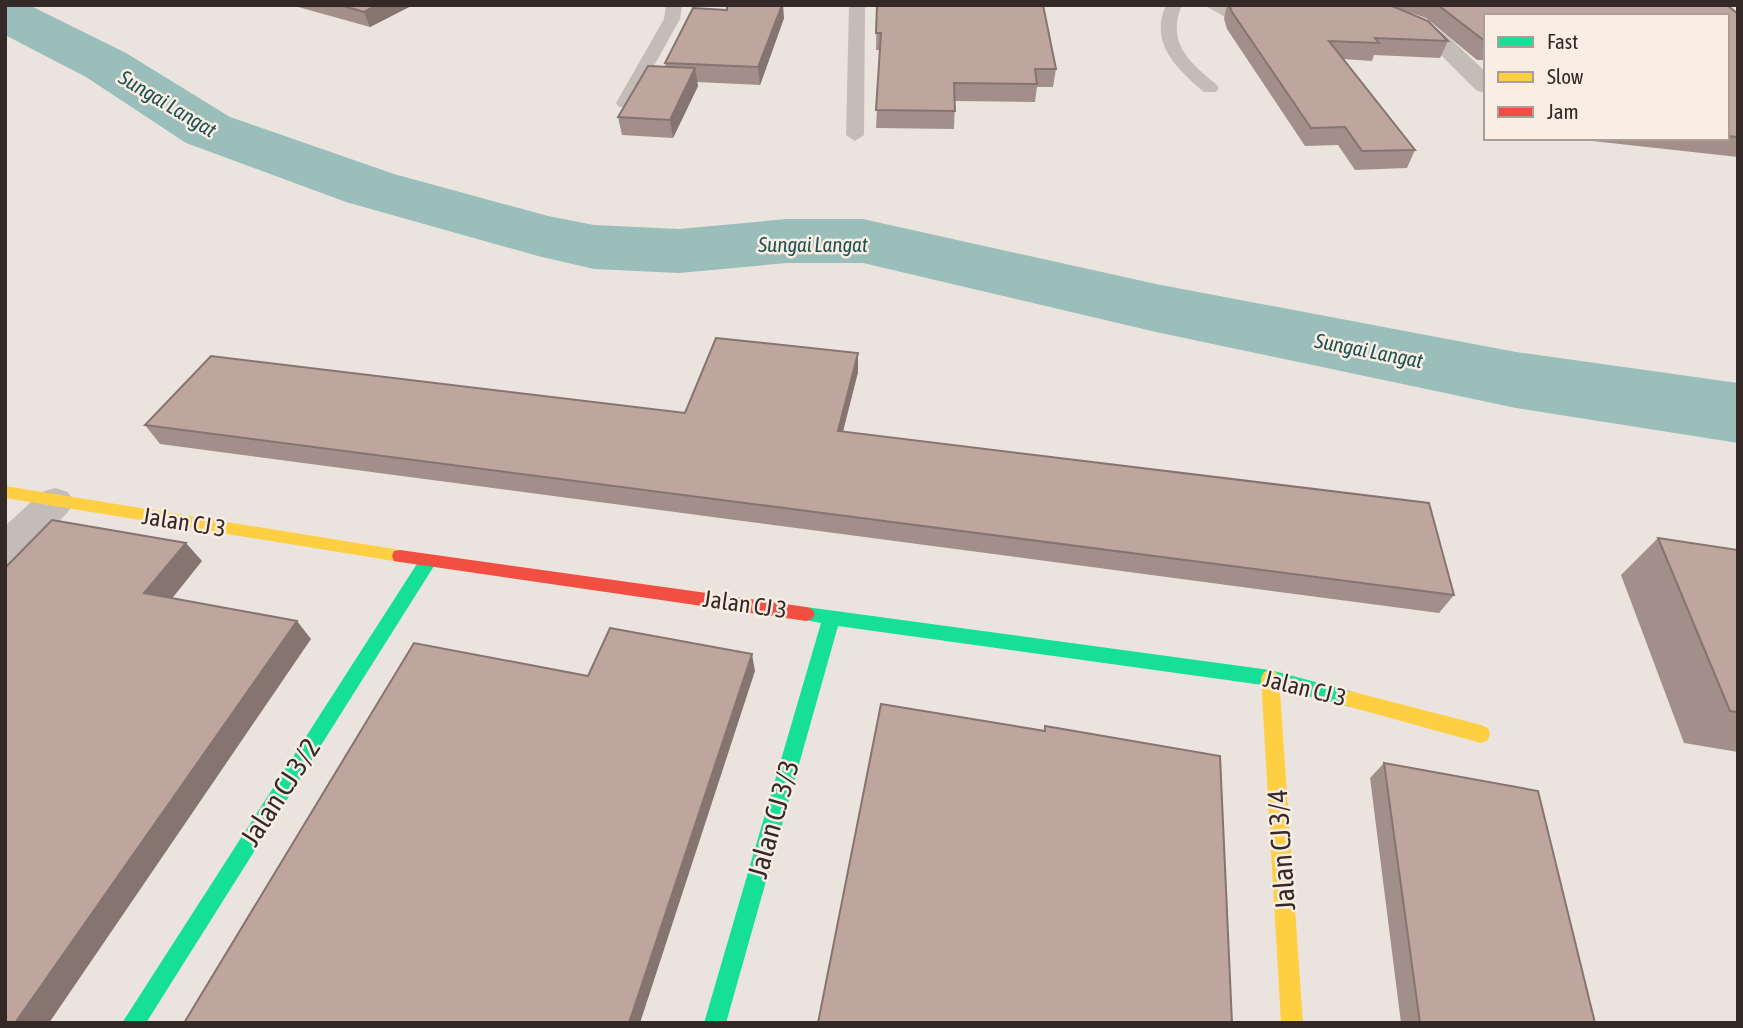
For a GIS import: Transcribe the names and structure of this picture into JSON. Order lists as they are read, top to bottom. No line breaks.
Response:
{"streets":{"street":["Jalan CJ 3","Jalan CJ 3/2","Jalan CJ 3/3","Jalan CJ 3/4"]},"crossings":[["Jalan CJ 3","Jalan CJ 3/2"],["Jalan CJ 3","Jalan CJ 3/3"],["Jalan CJ 3","Jalan CJ 3/4"]],"water":["Sungai Langat"],"legend":["Fast","Slow","Jam"]}
